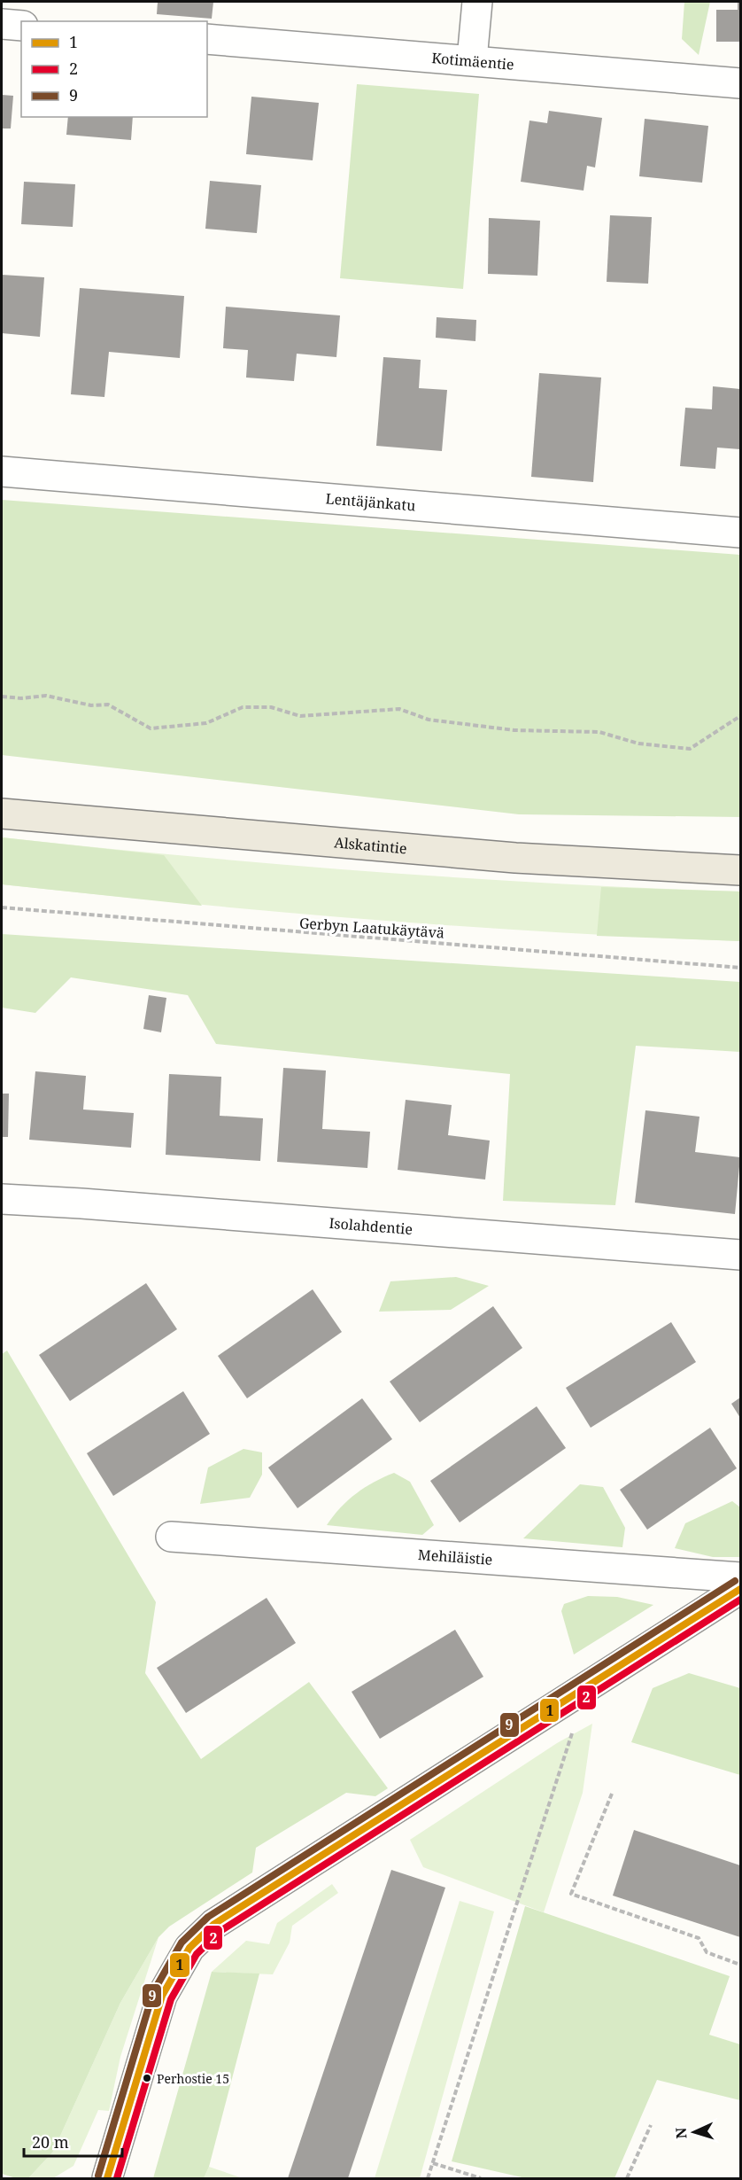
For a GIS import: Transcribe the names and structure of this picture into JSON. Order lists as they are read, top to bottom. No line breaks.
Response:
{"streets":{"main road":["Alskatintie"],"street":["Kotimäentie","Lentäjänkatu","Isolahdentie","Mehiläistie"],"path":["Gerbyn Laatukäytävä"]},"places":["Perhostie 15"],"lines":["transit line 9","transit line 1","transit line 2"],"legend":["1","2","9"],"scale_bar":"20 m","north":"left"}
